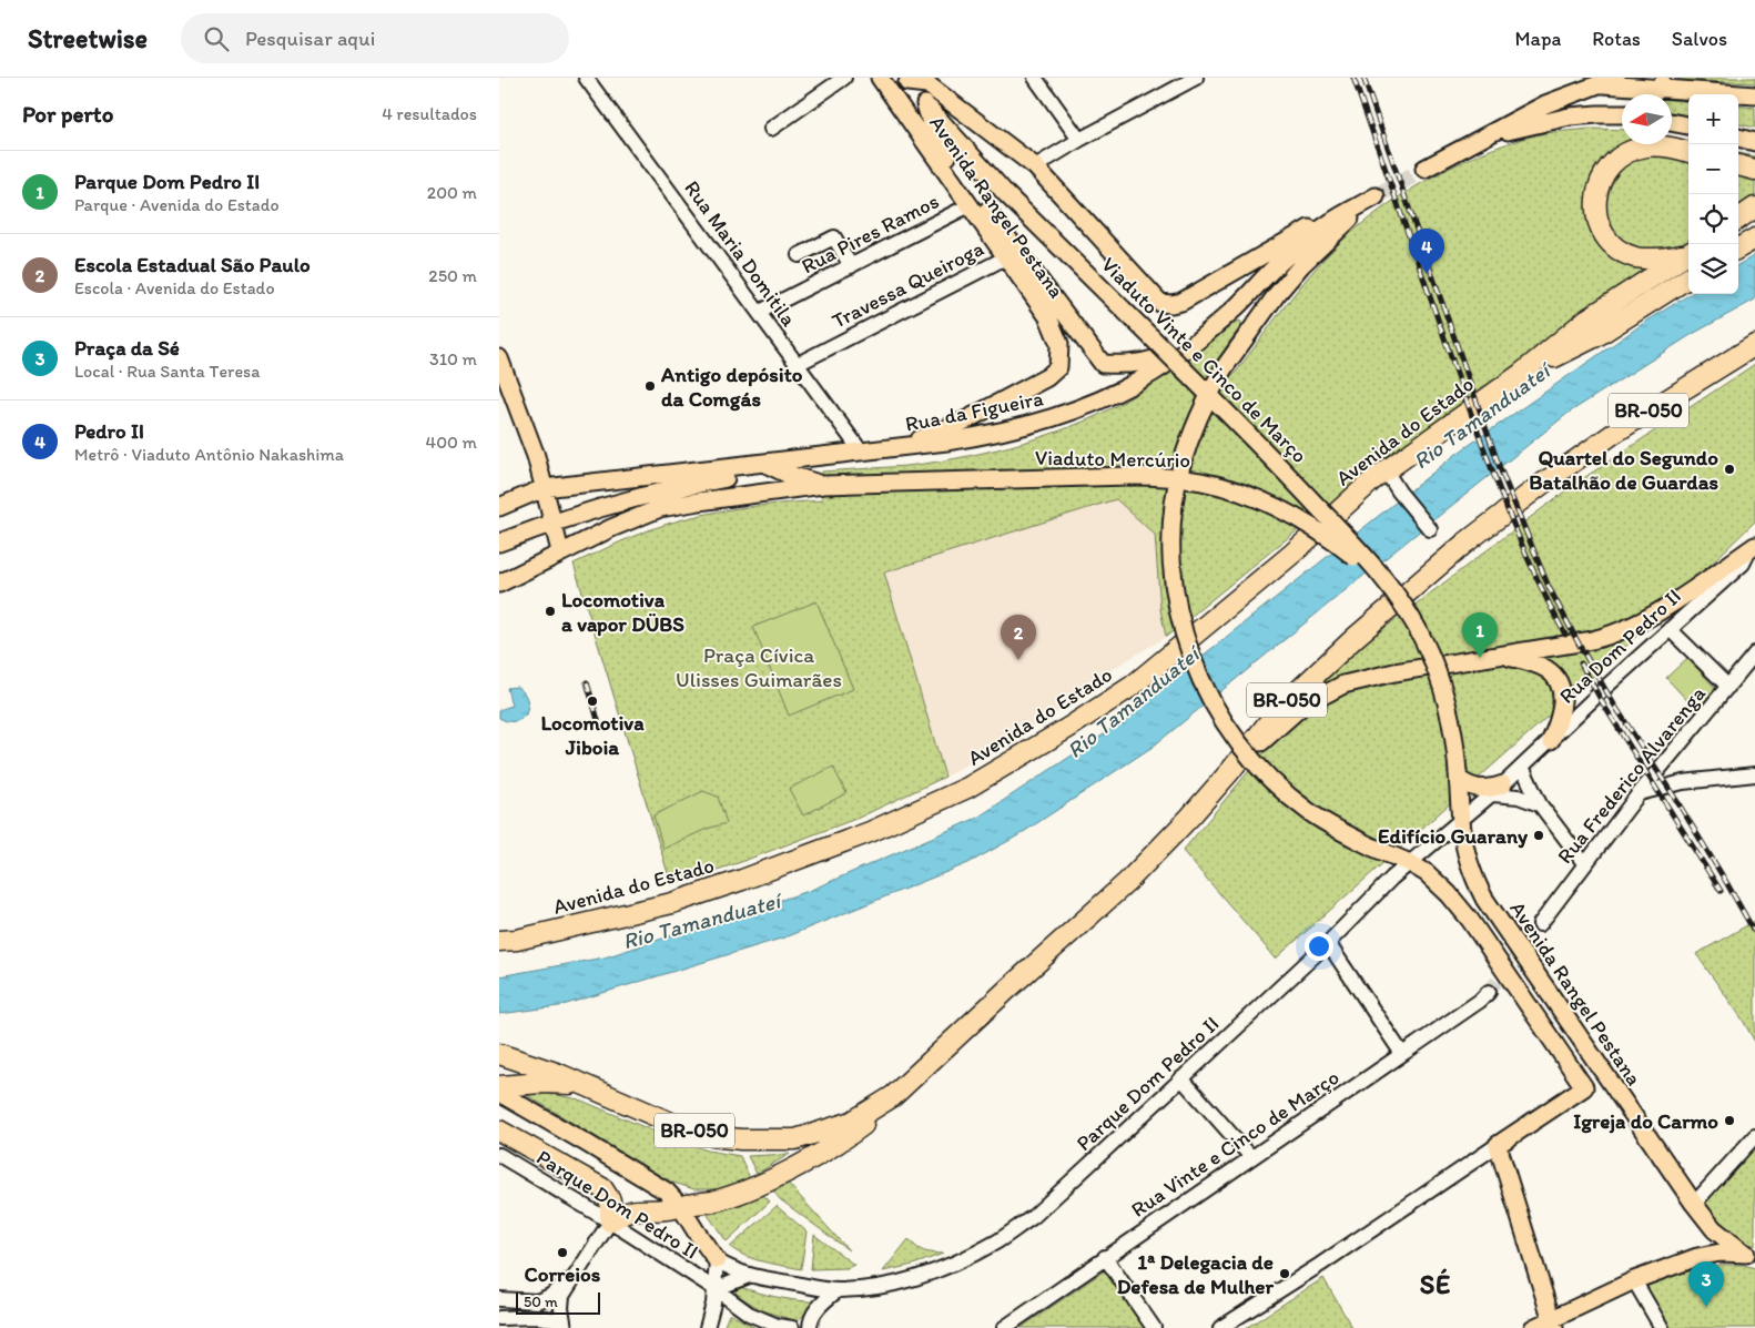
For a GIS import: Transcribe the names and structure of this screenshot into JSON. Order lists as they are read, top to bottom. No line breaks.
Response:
{"streets":{"highway":["BR-050","Avenida do Estado"],"main road":["Avenida Rangel Pestana","Viaduto Vinte e Cinco de Março","Rua da Figueira","Viaduto Mercúrio"],"street":["Rua Pires Ramos","Rua Maria Domitila","Travessa Queiroga","Rua Dom Pedro II","Rua Frederico Alvarenga","Parque Dom Pedro II","Rua Vinte e Cinco de Março"]},"crossings":[["Avenida Rangel Pestana","Rua Pires Ramos"],["Avenida Rangel Pestana","Travessa Queiroga"],["Avenida Rangel Pestana","Viaduto Vinte e Cinco de Março"],["Avenida Rangel Pestana","Rua da Figueira"],["Avenida Rangel Pestana","Parque Dom Pedro II"],["Rua Pires Ramos","Rua Maria Domitila"],["Rua Maria Domitila","Travessa Queiroga"],["Rua Maria Domitila","Rua da Figueira"],["Viaduto Vinte e Cinco de Março","Viaduto Mercúrio"],["Viaduto Vinte e Cinco de Março","Parque Dom Pedro II"],["Rua da Figueira","Parque Dom Pedro II"],["Rua Dom Pedro II","Parque Dom Pedro II"]],"districts":["SÉ"],"water":["Rio Tamanduateí"],"parks":["Praça Cívica Ulisses Guimarães"],"places":["Antigo depósito da Comgás","Quartel do Segundo Batalhão de Guardas","Locomotiva a vapor DÜBS","Locomotiva Jiboia","Edifício Guarany","Igreja do Carmo","Correios","1ª Delegacia de Defesa de Mulher"],"scale_bar":"50 m","north":"left","page":{"header":"Streetwise","search":"Pesquisar aqui","nav":["Mapa","Rotas","Salvos"],"heading":["Por perto","4 resultados"],"map_buttons":["+","−"],"list":[{"mark":"1","name":"Parque Dom Pedro II","note":"Parque · Avenida do Estado","value":"200 m"},{"mark":"2","name":"Escola Estadual São Paulo","note":"Escola · Avenida do Estado","value":"250 m"},{"mark":"3","name":"Praça da Sé","note":"Local · Rua Santa Teresa","value":"310 m"},{"mark":"4","name":"Pedro II","note":"Metrô · Viaduto Antônio Nakashima","value":"400 m"}],"pins":["4","1","2","3"],"scale":"50 m"}}
